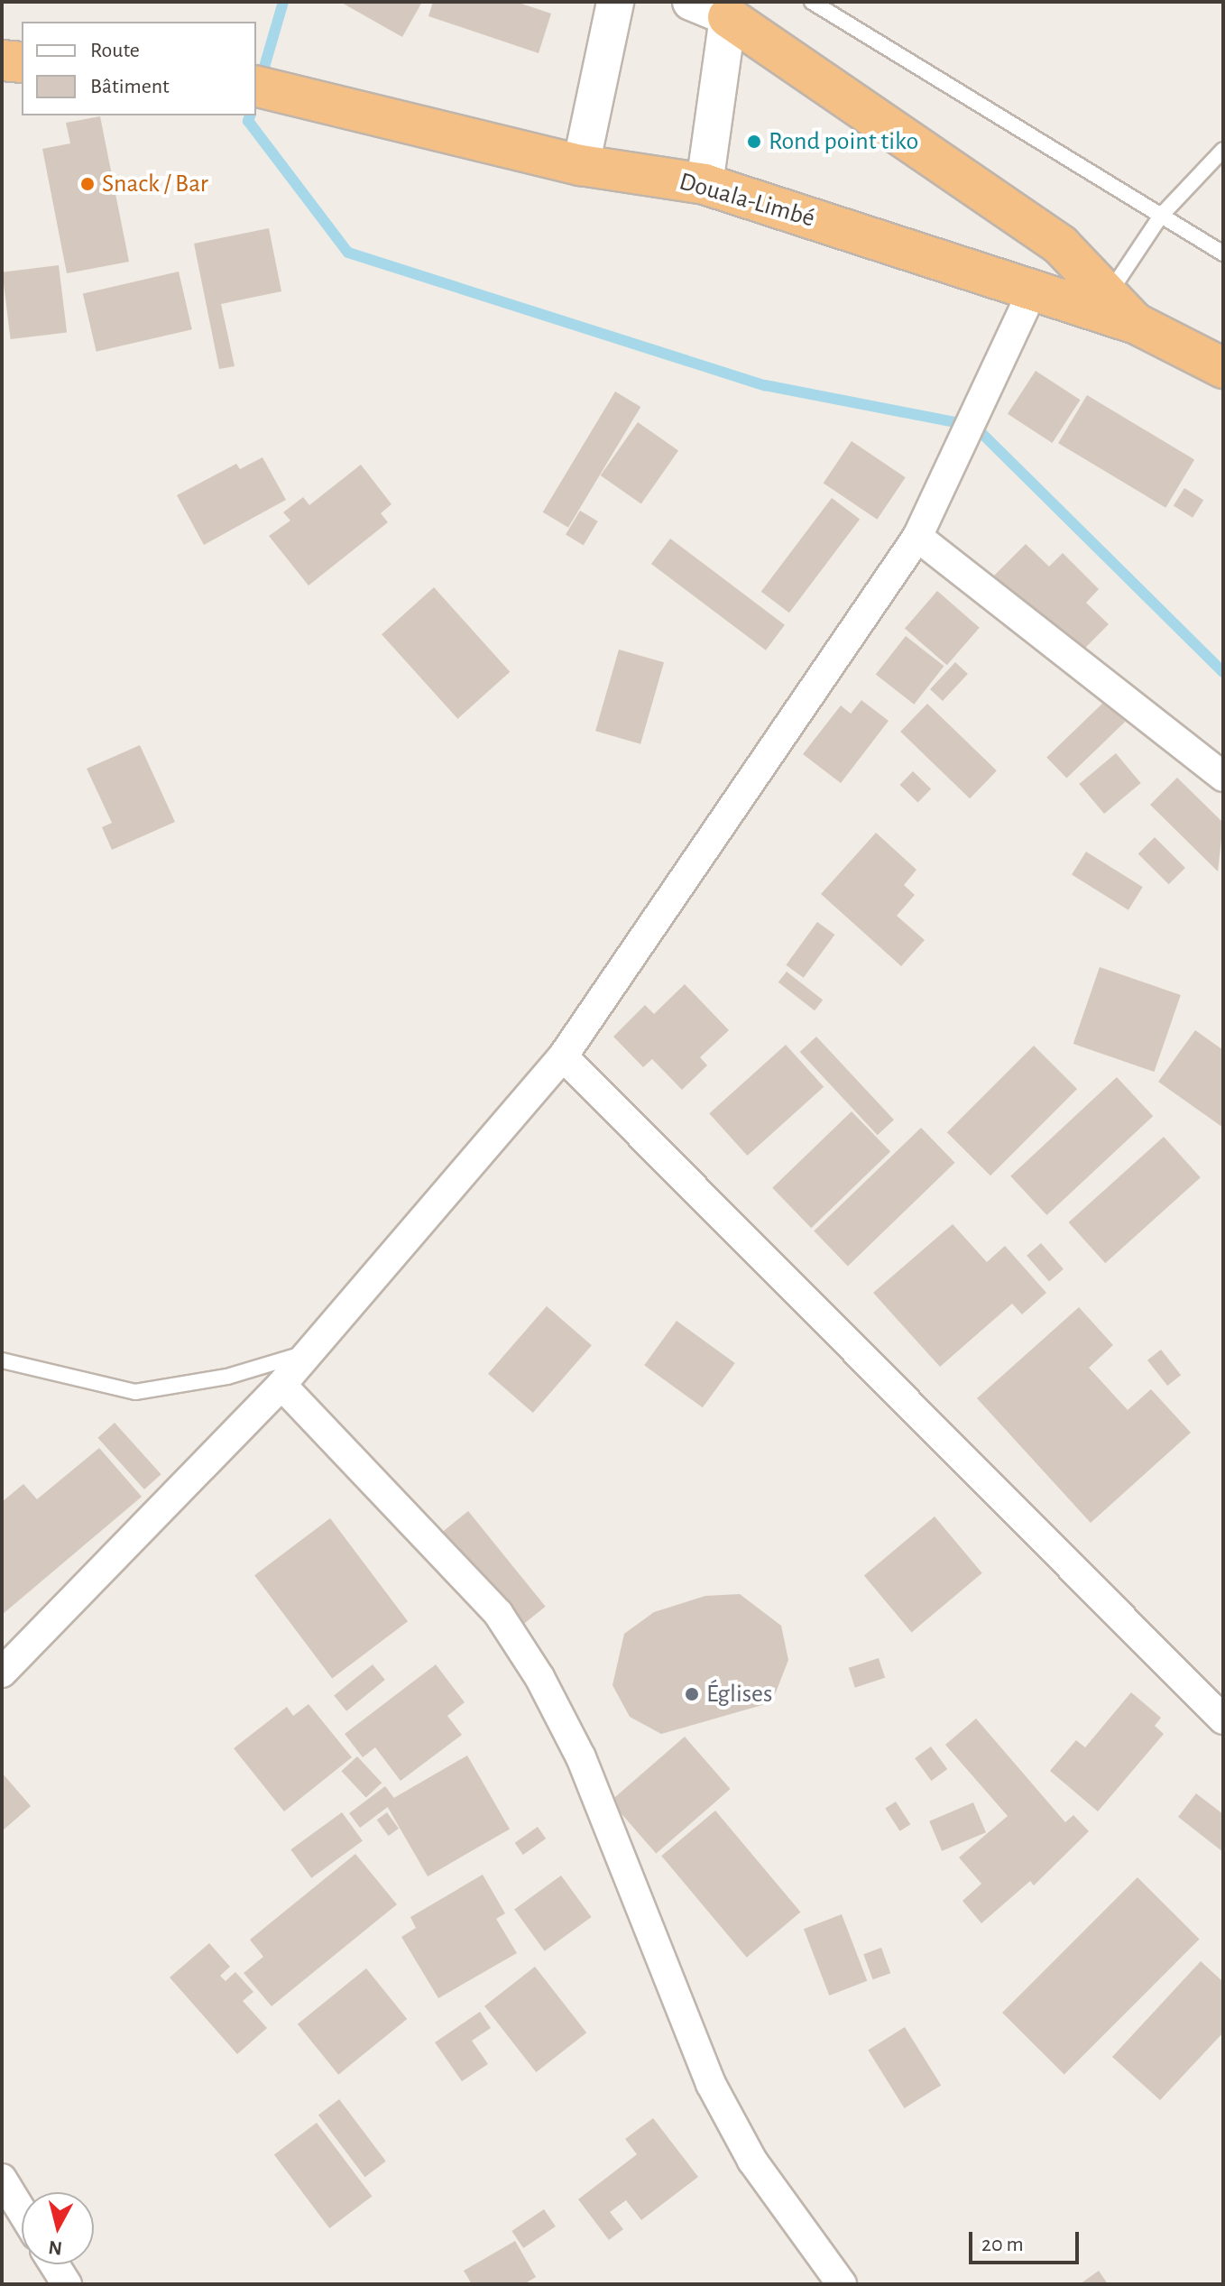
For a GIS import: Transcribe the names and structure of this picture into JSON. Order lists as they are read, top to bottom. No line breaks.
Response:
{"streets":{"highway":["Douala-Limbé"]},"places":["Rond point tiko","Snack / Bar","Églises"],"legend":["Route","Bâtiment"],"scale_bar":"20 m","north":"bottom"}
